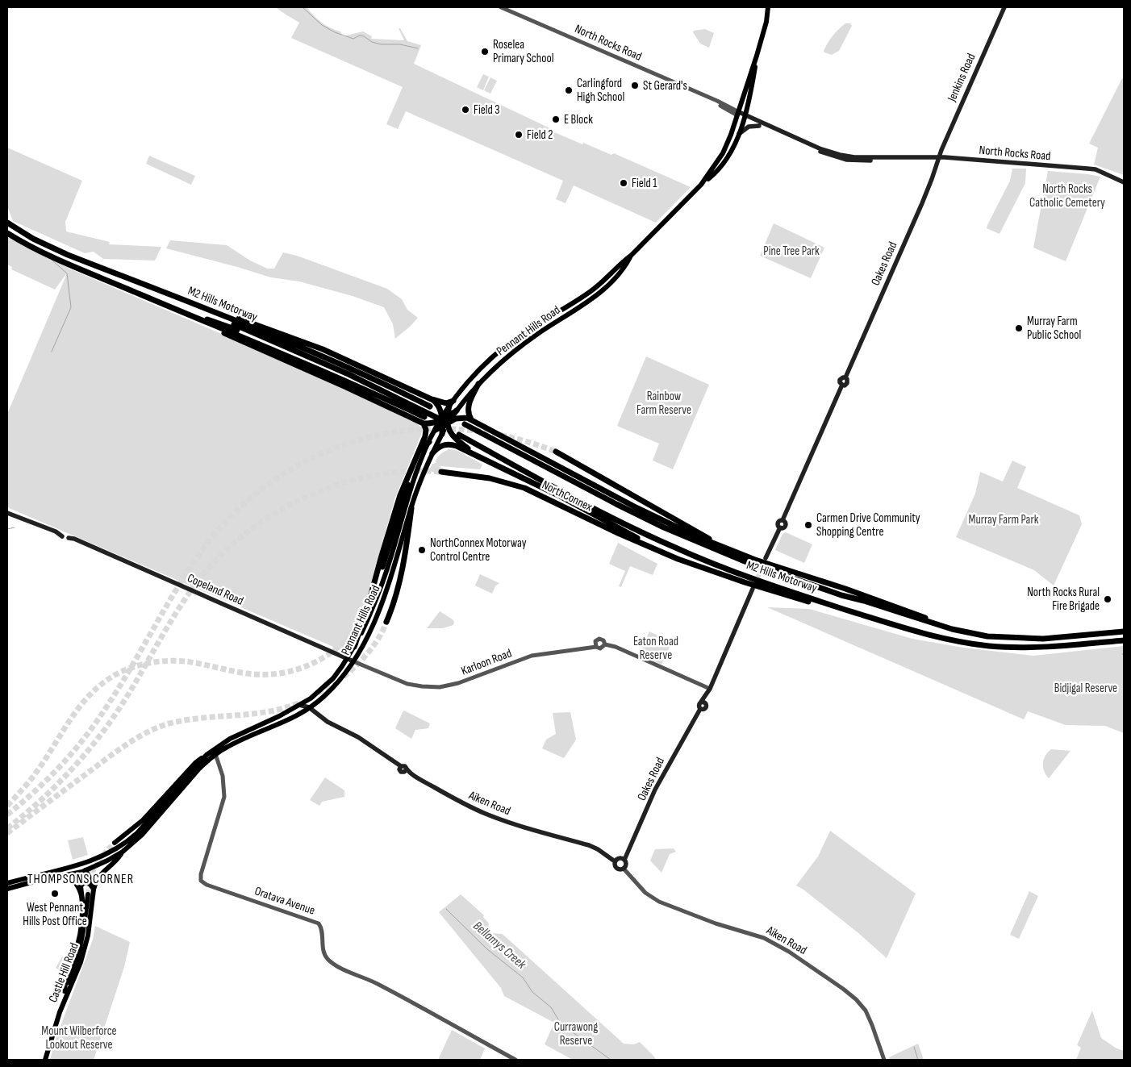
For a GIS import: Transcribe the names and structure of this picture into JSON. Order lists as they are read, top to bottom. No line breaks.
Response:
{"streets":{"highway":["M2 Hills Motorway","NorthConnex"],"main road":["North Rocks Road","Jenkins Road","Oakes Road","Pennant Hills Road","Copeland Road","Aiken Road","Castle Hill Road"],"street":["Karloon Road","Oratava Avenue"]},"crossings":[["North Rocks Road","Jenkins Road"],["North Rocks Road","Oakes Road"],["North Rocks Road","Pennant Hills Road"],["Jenkins Road","Oakes Road"],["Oakes Road","Aiken Road"],["Pennant Hills Road","Copeland Road"],["Pennant Hills Road","Karloon Road"],["Pennant Hills Road","Aiken Road"],["Pennant Hills Road","Oratava Avenue"],["Pennant Hills Road","Castle Hill Road"],["Copeland Road","Karloon Road"]],"districts":["THOMPSONS CORNER"],"water":["Bellamys Creek"],"parks":["North Rocks Catholic Cemetery","Pine Tree Park","Rainbow Farm Reserve","Murray Farm Park","Eaton Road Reserve","Bidjigal Reserve","Currawong Reserve","Mount Wilberforce Lookout Reserve"],"places":["Roselea Primary School","St Gerard's","Carlingford High School","Field 3","E Block","Field 2","Field 1","Murray Farm Public School","Carmen Drive Community Shopping Centre","NorthConnex Motorway Control Centre","North Rocks Rural Fire Brigade","West Pennant Hills Post Office"]}
